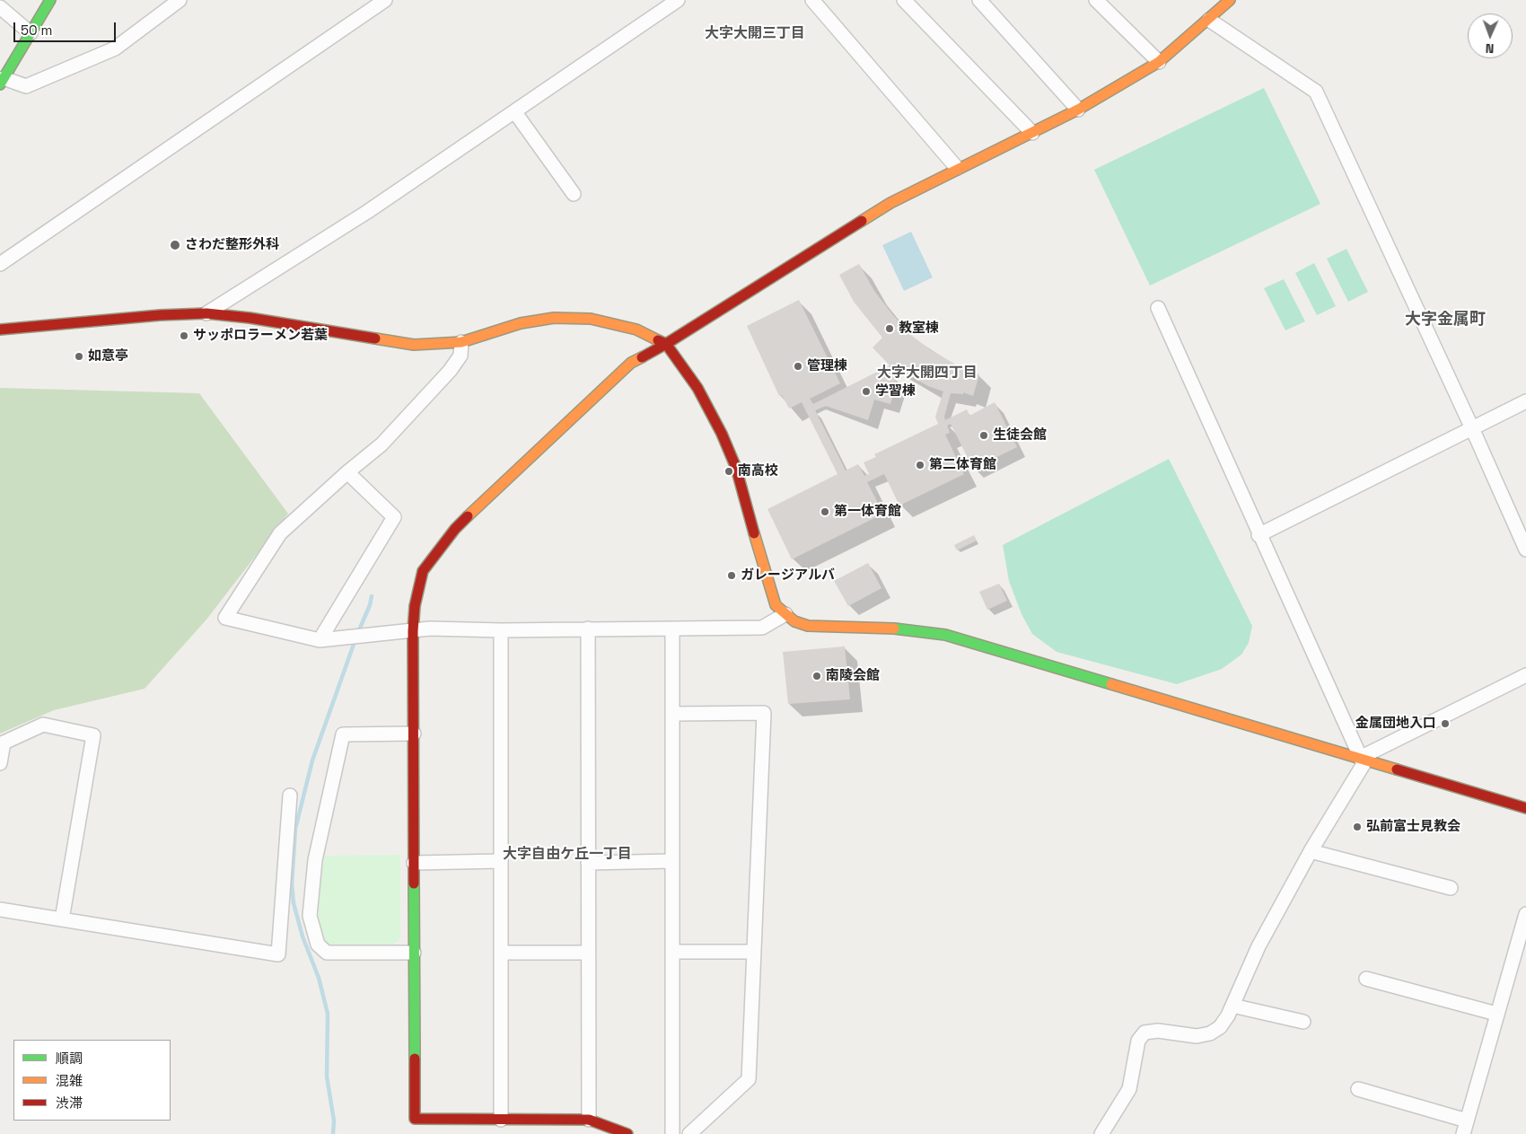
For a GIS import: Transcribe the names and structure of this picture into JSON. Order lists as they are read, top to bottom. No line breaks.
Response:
{"districts":["大字大開三丁目","大字金属町","大字大開四丁目","大字自由ケ丘一丁目"],"places":["さわだ整形外科","教室棟","サッポロラーメン若葉","如意亭","管理棟","学習棟","生徒会館","第二体育館","南高校","第一体育館","ガレージアルバ","南陵会館","金属団地入口","弘前富士見教会"],"legend":["順調","混雑","渋滞"],"scale_bar":"50 m","north":"bottom"}
